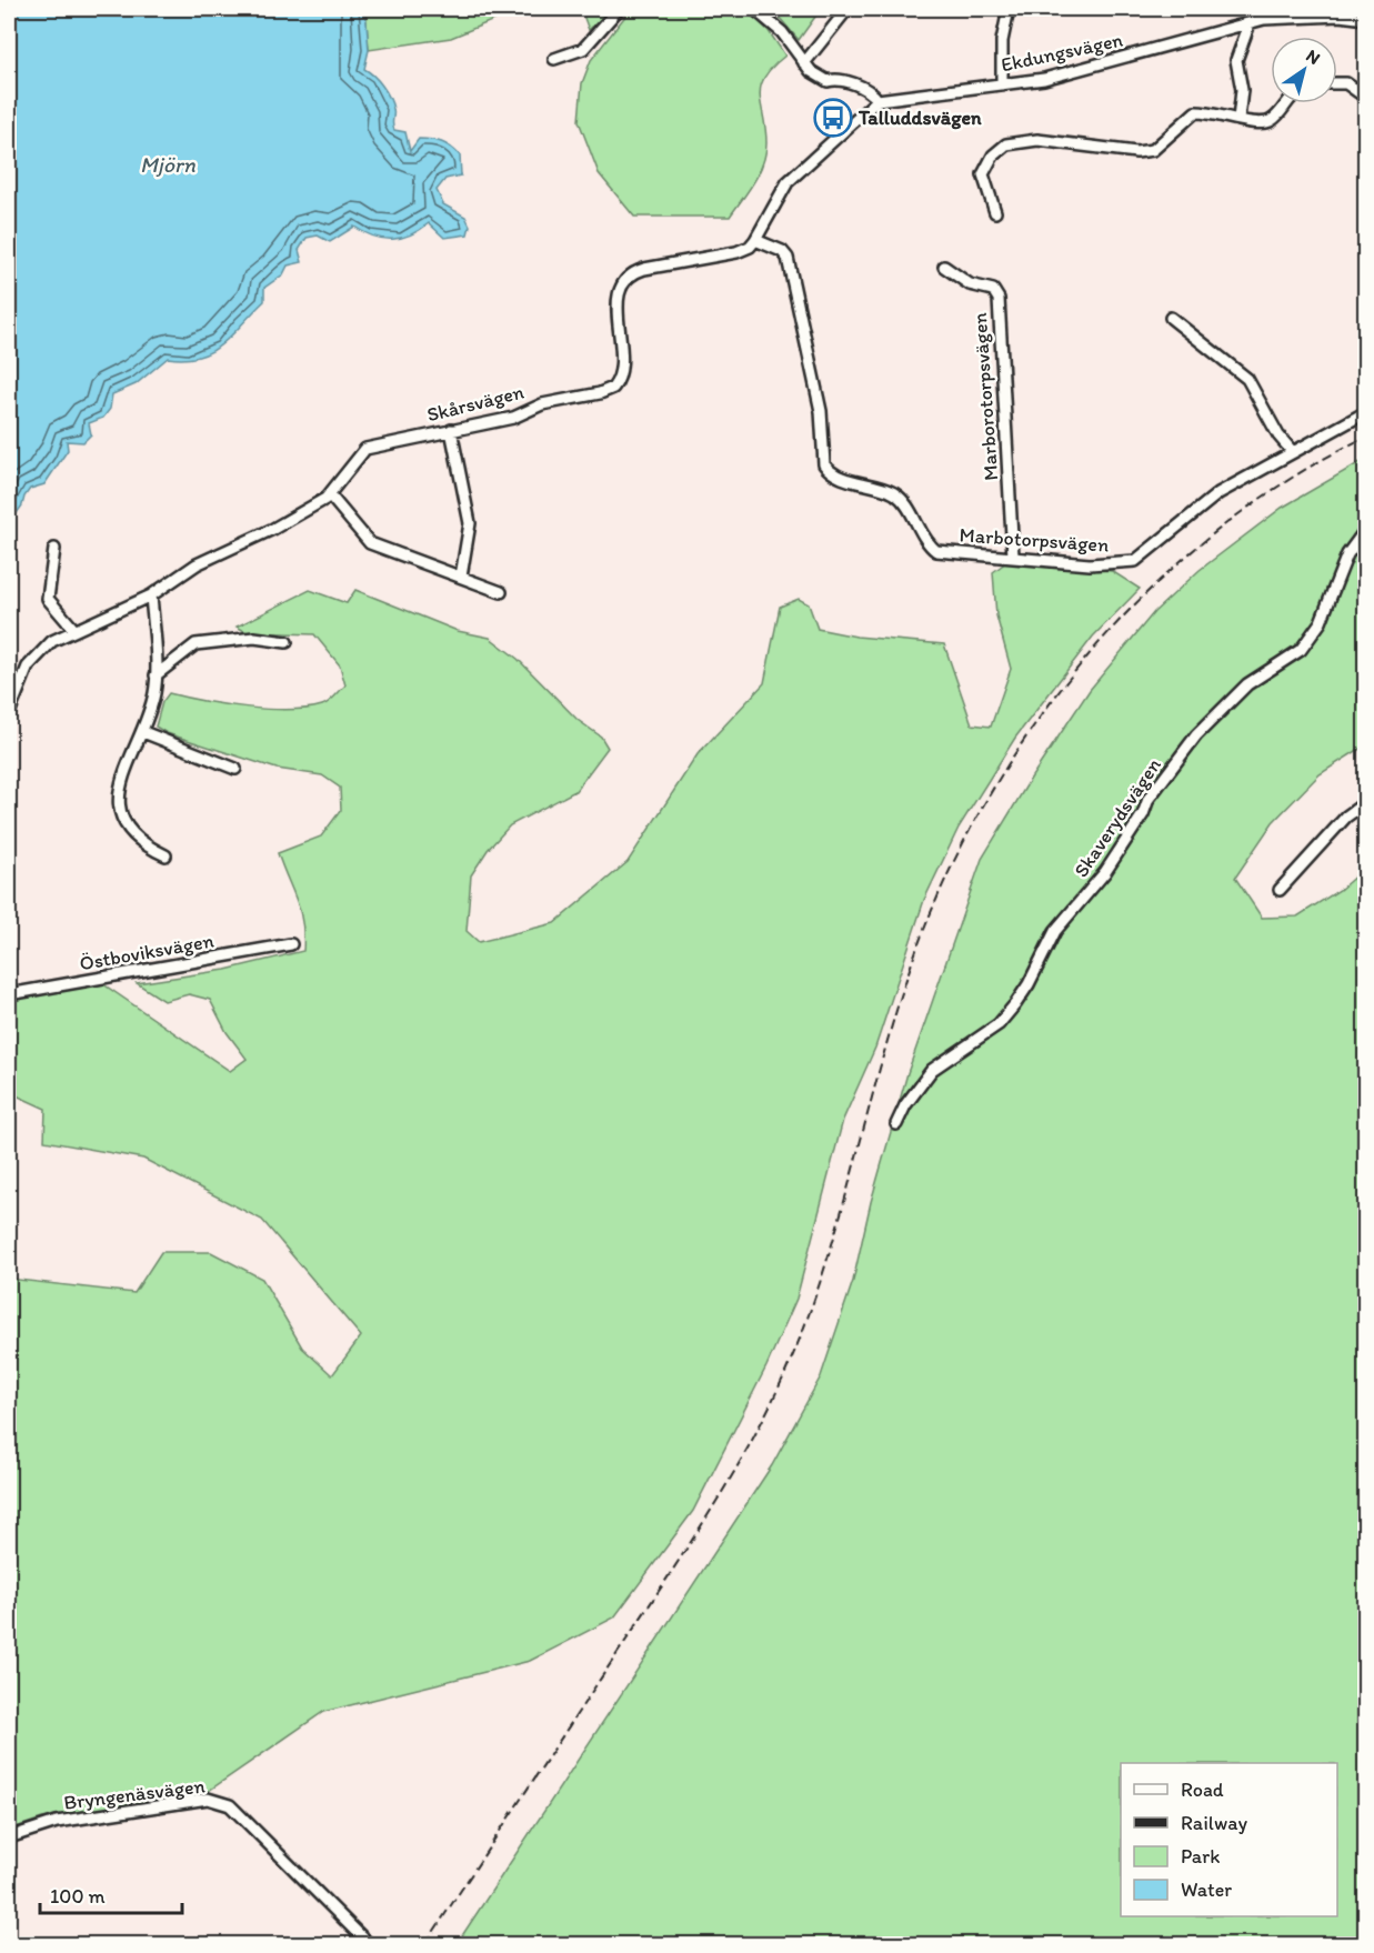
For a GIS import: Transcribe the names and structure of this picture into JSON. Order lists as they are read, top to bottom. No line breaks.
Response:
{"streets":{"street":["Ekdungsvägen","Marborotorpsvägen","Skårsvägen","Marbotorpsvägen","Skaverydsvägen","Östboviksvägen","Bryngenäsvägen"]},"crossings":[["Marborotorpsvägen","Marbotorpsvägen"],["Skårsvägen","Marbotorpsvägen"]],"water":["Mjörn"],"places":{"bus stop":["Talluddsvägen"]},"legend":["Road","Railway","Park","Water"],"scale_bar":"100 m","north":"top right"}
